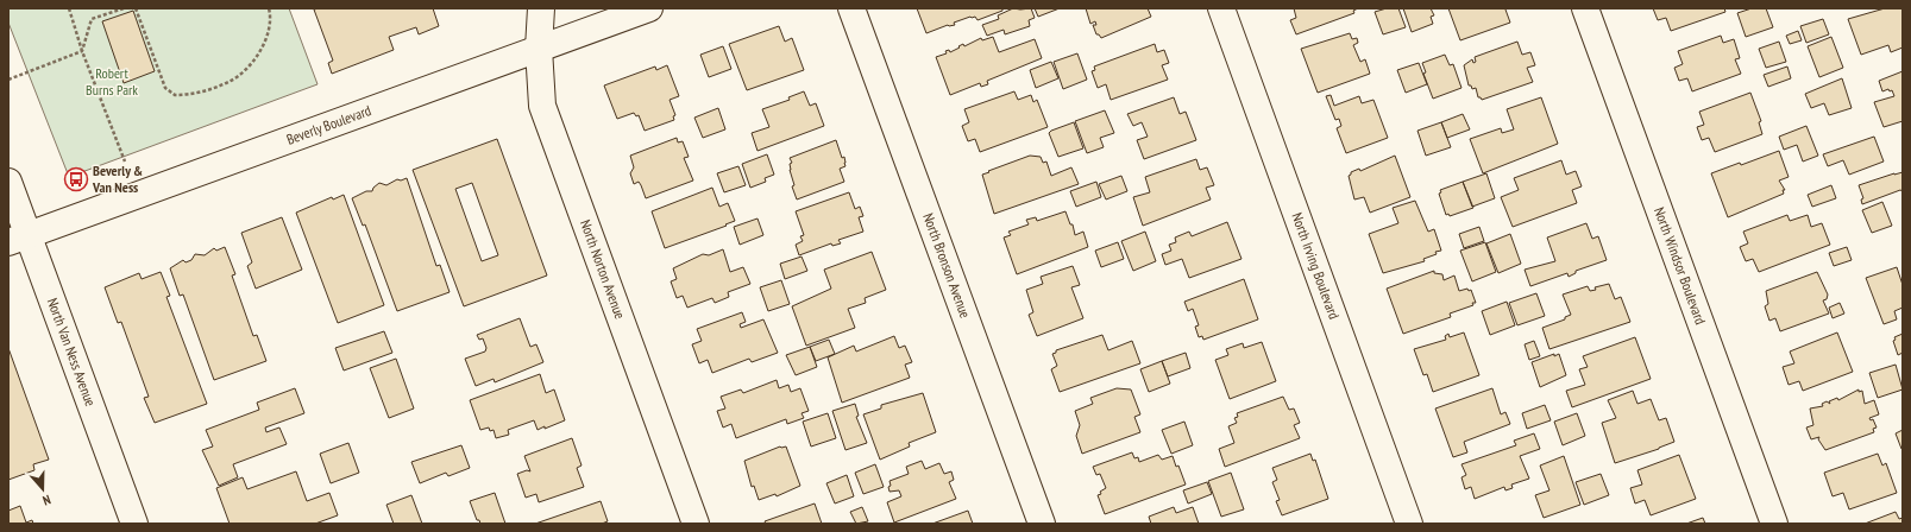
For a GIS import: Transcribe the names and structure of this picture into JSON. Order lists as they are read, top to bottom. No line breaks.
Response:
{"streets":{"street":["Beverly Boulevard","North Bronson Avenue","North Irving Boulevard","North Windsor Boulevard","North Norton Avenue","North Van Ness Avenue"]},"crossings":[["Beverly Boulevard","North Norton Avenue"],["Beverly Boulevard","North Van Ness Avenue"]],"parks":["Robert Burns Park"],"places":{"bus stop":["Beverly & Van Ness"]},"north":"bottom"}
